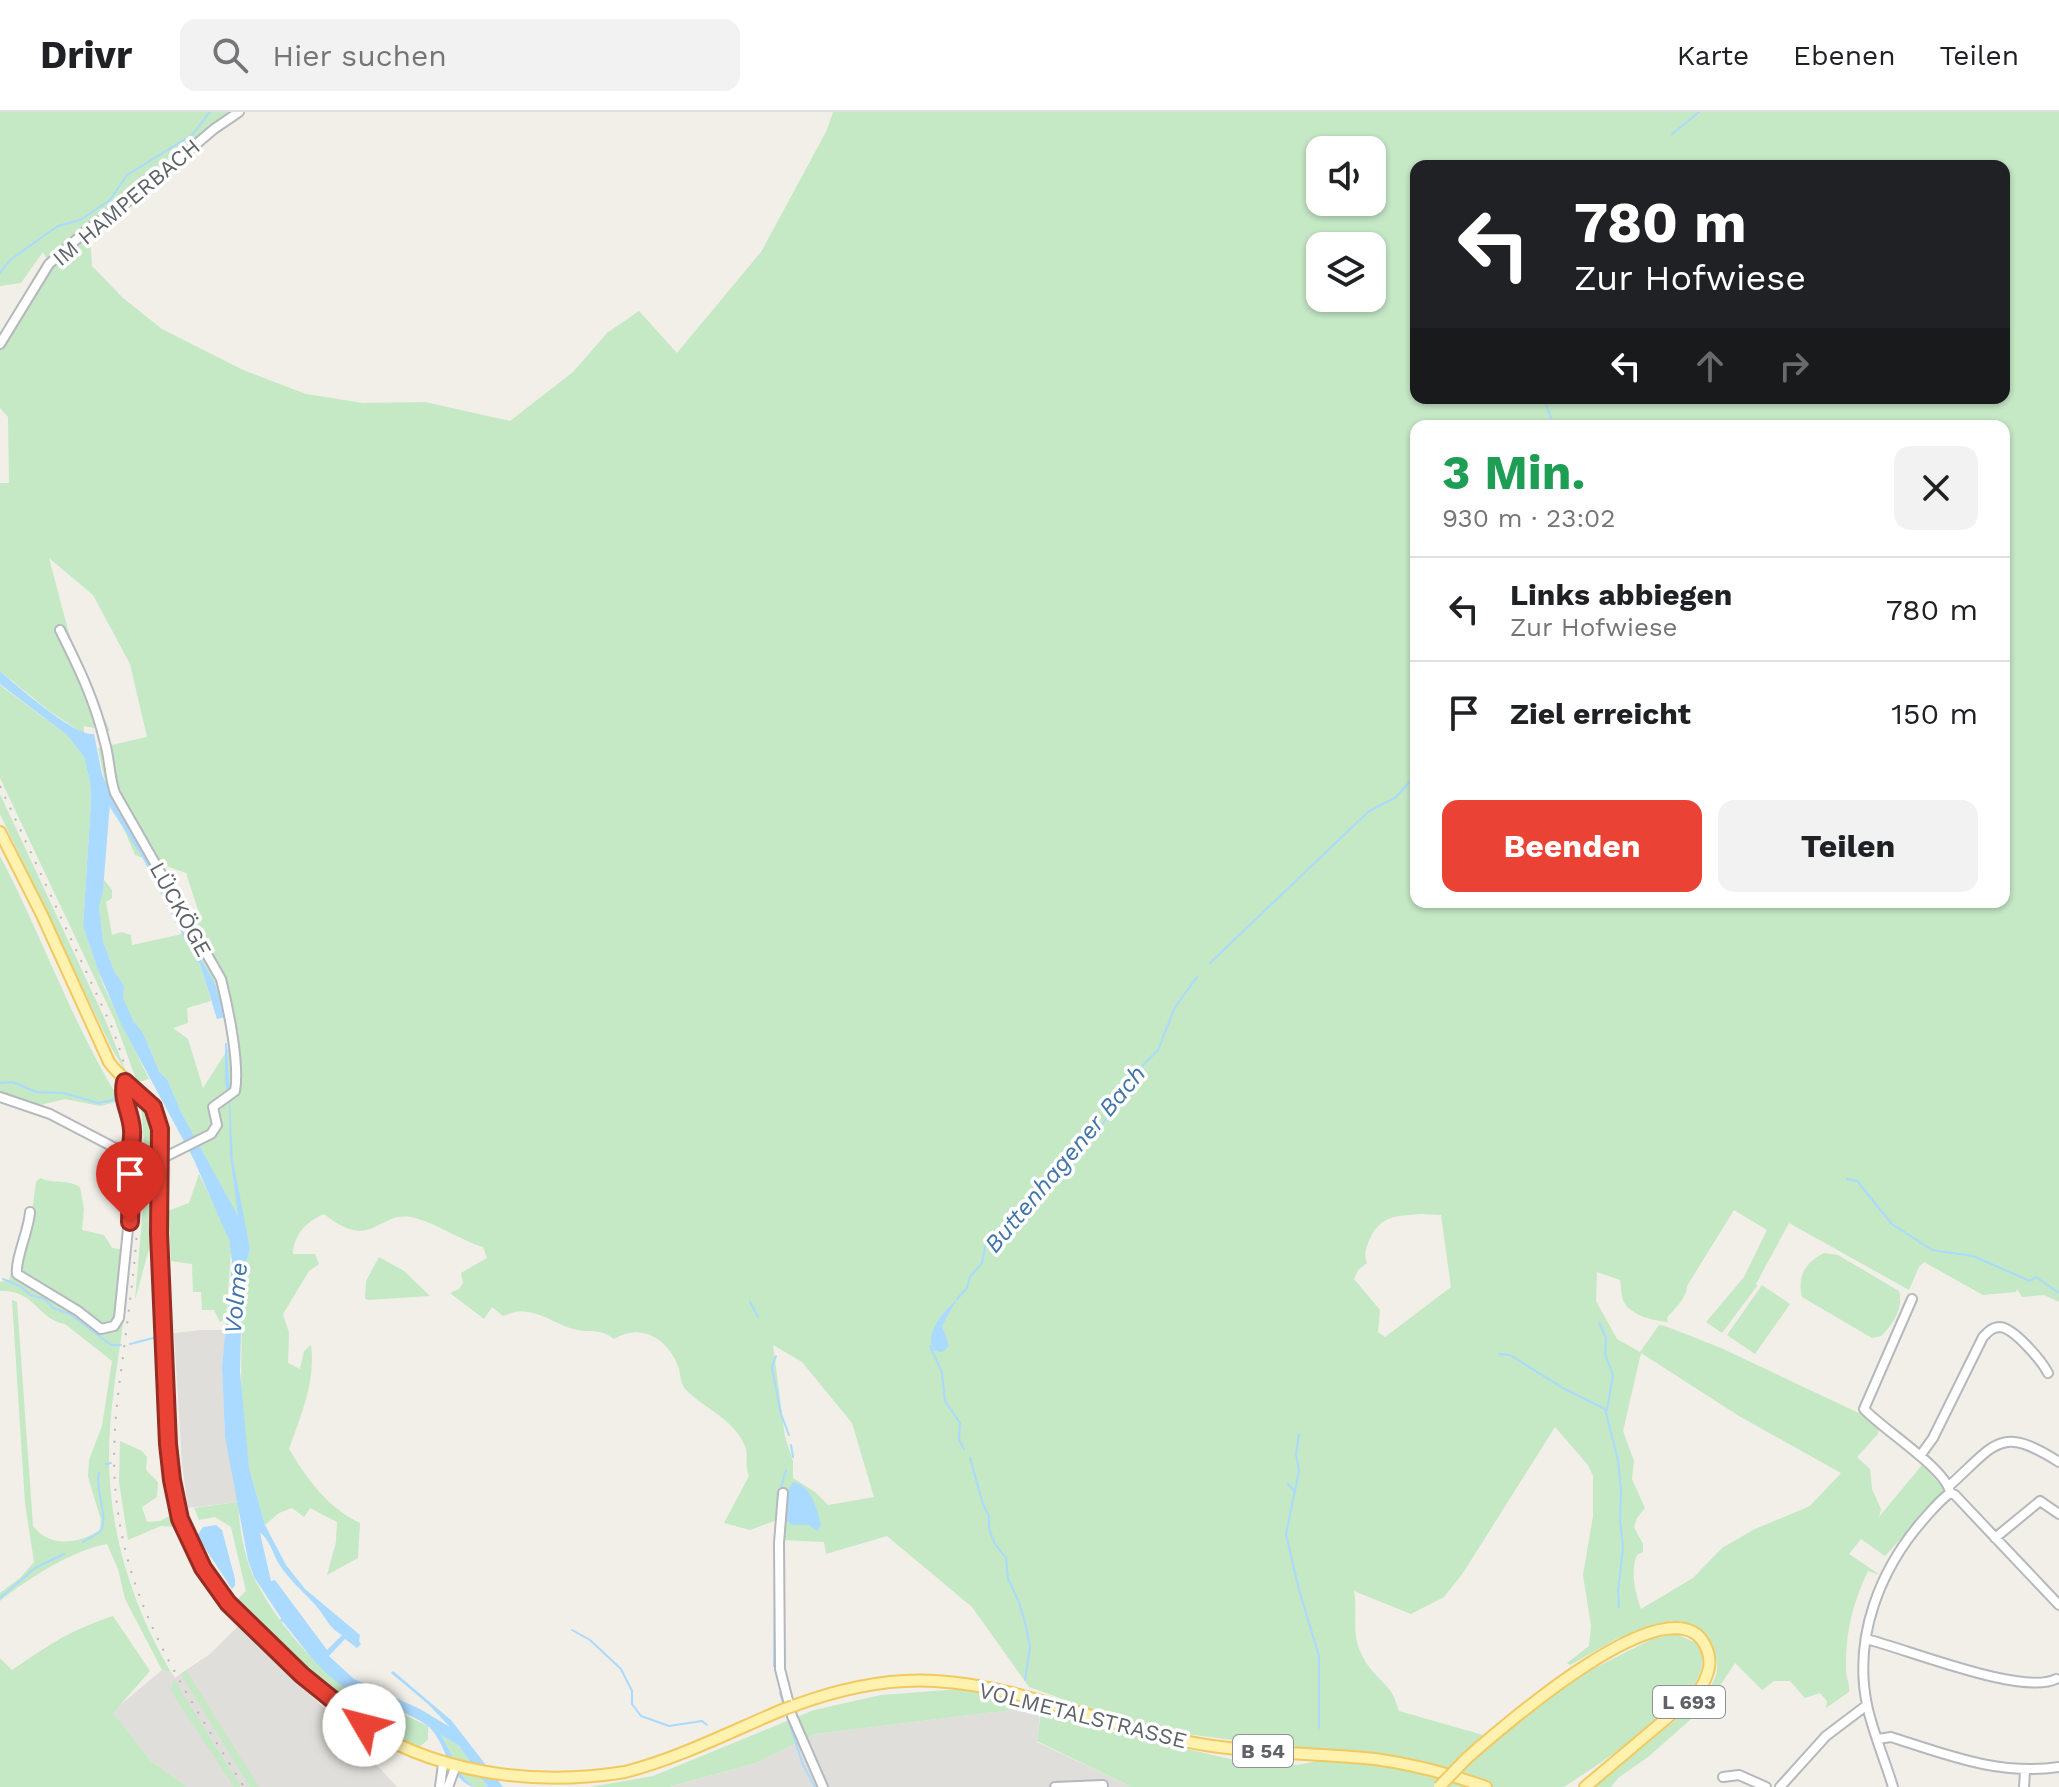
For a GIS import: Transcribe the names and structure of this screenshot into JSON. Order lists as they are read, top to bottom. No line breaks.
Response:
{"streets":{"main road":["L 693","VOLMETALSTRASSE","B 54"],"street":["IM HAMPERBACH","LÜCKÖGE"]},"crossings":[["LÜCKÖGE","B 54"],["VOLMETALSTRASSE","B 54"]],"water":["Buttenhagener Bach","Volme"],"page":{"header":"Drivr","search":"Hier suchen","nav":["Karte","Ebenen","Teilen"],"turn":["780 m","Zur Hofwiese"],"heading":["3 Min.","930 m · 23:02"],"list":[{"name":"Links abbiegen","note":"Zur Hofwiese","value":"780 m"},{"name":"Ziel erreicht","value":"150 m"}],"buttons":["Beenden","Teilen"]}}
